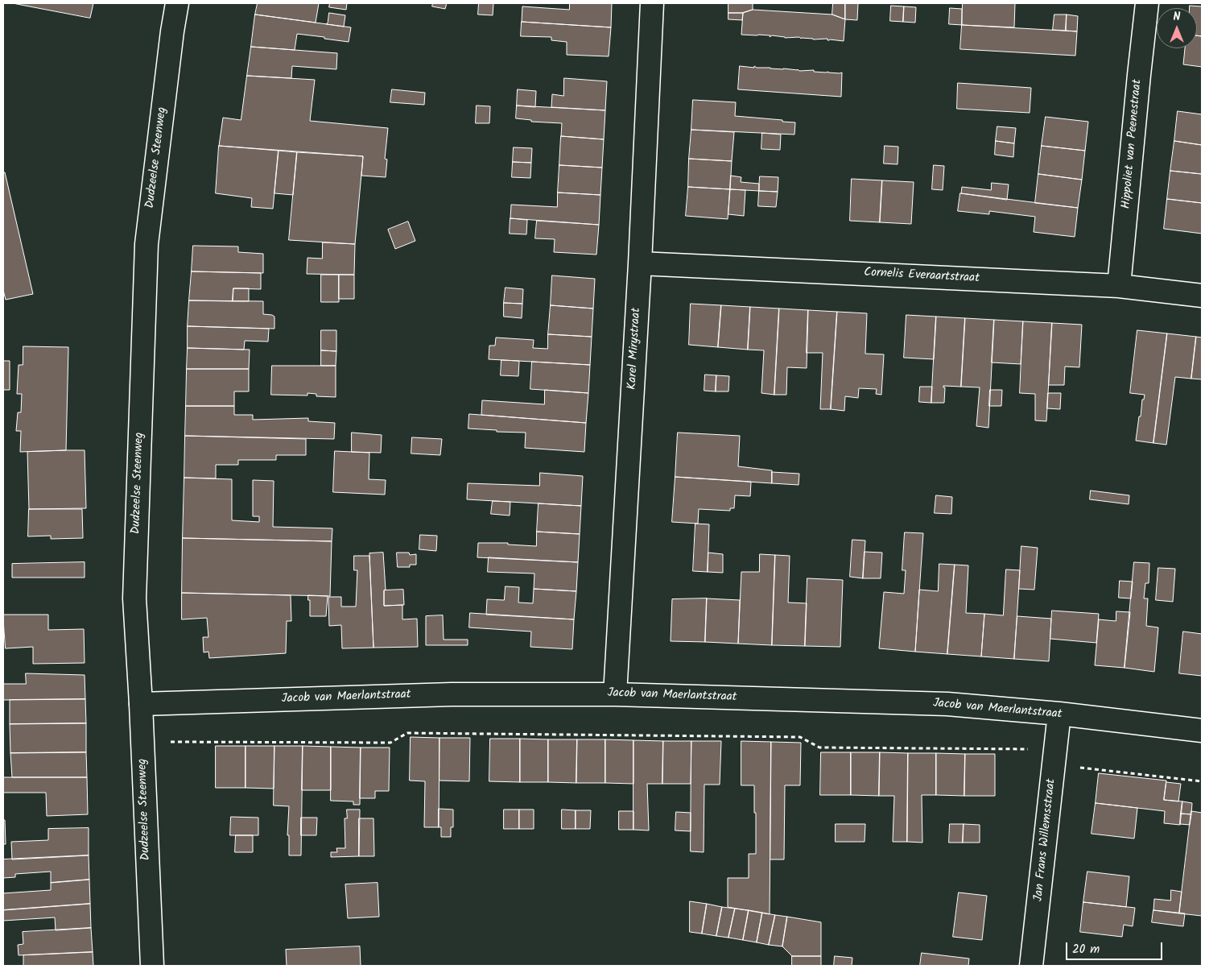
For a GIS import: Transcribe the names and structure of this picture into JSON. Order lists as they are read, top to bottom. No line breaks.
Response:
{"streets":{"street":["Hippoliet van Peenestraat","Dudzeelse Steenweg","Cornelis Everaartstraat","Karel Mirystraat","Jacob van Maerlantstraat","Jan Frans Willemsstraat"]},"crossings":[["Hippoliet van Peenestraat","Cornelis Everaartstraat"],["Dudzeelse Steenweg","Jacob van Maerlantstraat"],["Cornelis Everaartstraat","Karel Mirystraat"],["Karel Mirystraat","Jacob van Maerlantstraat"],["Jacob van Maerlantstraat","Jan Frans Willemsstraat"]],"scale_bar":"20 m","north":"top"}
